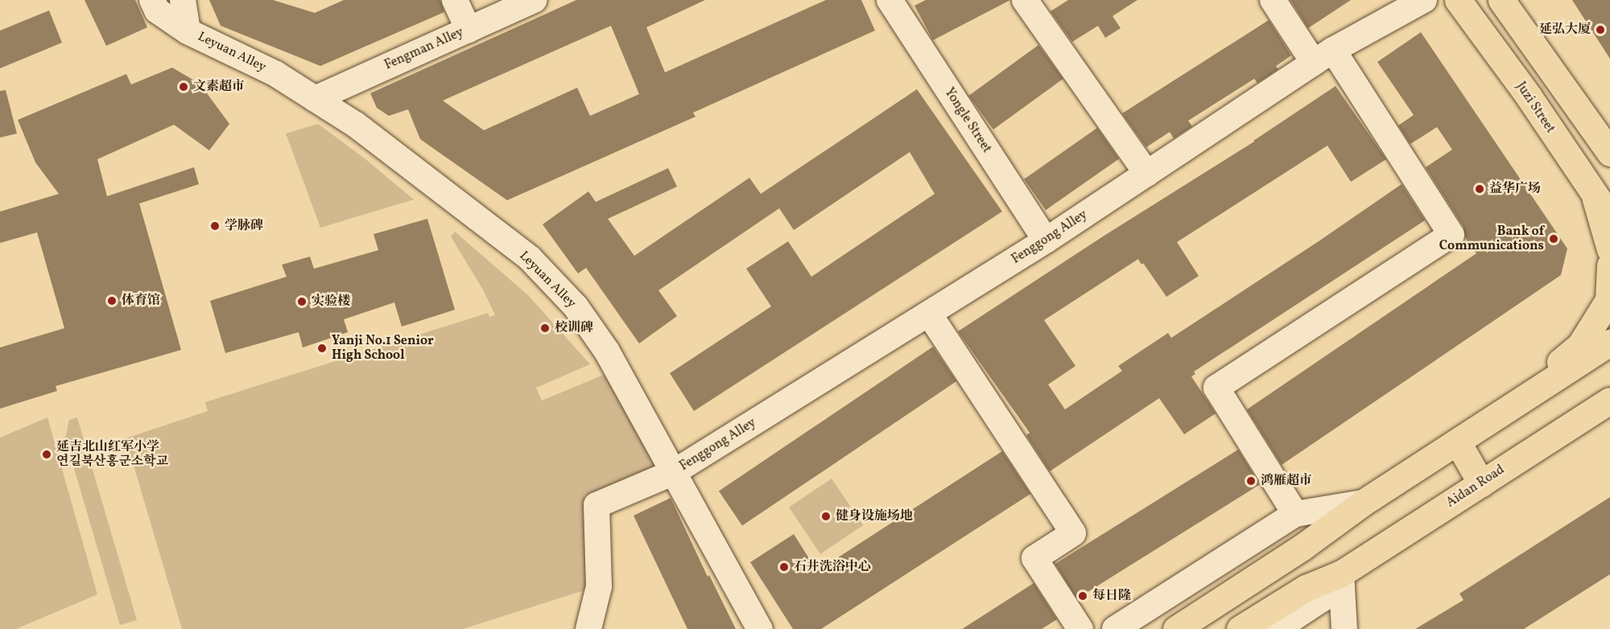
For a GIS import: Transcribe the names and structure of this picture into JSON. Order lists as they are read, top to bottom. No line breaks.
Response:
{"streets":{"main road":["Juzi Street","Aidan Road"],"street":["Fengman Alley","Leyuan Alley","Yongle Street","Fenggong Alley"]},"crossings":[["Fengman Alley","Leyuan Alley"],["Leyuan Alley","Fenggong Alley"],["Yongle Street","Fenggong Alley"]],"places":["延弘大厦","文素超市","益华广场","学脉碑","Bank of Communications","体育馆","实验楼","校训碑","Yanji No.1 Senior High School","延吉北山红军小学 연길북산홍군소학교","鸿雁超市","健身设施场地","石井洗浴中心","每日隆"]}
